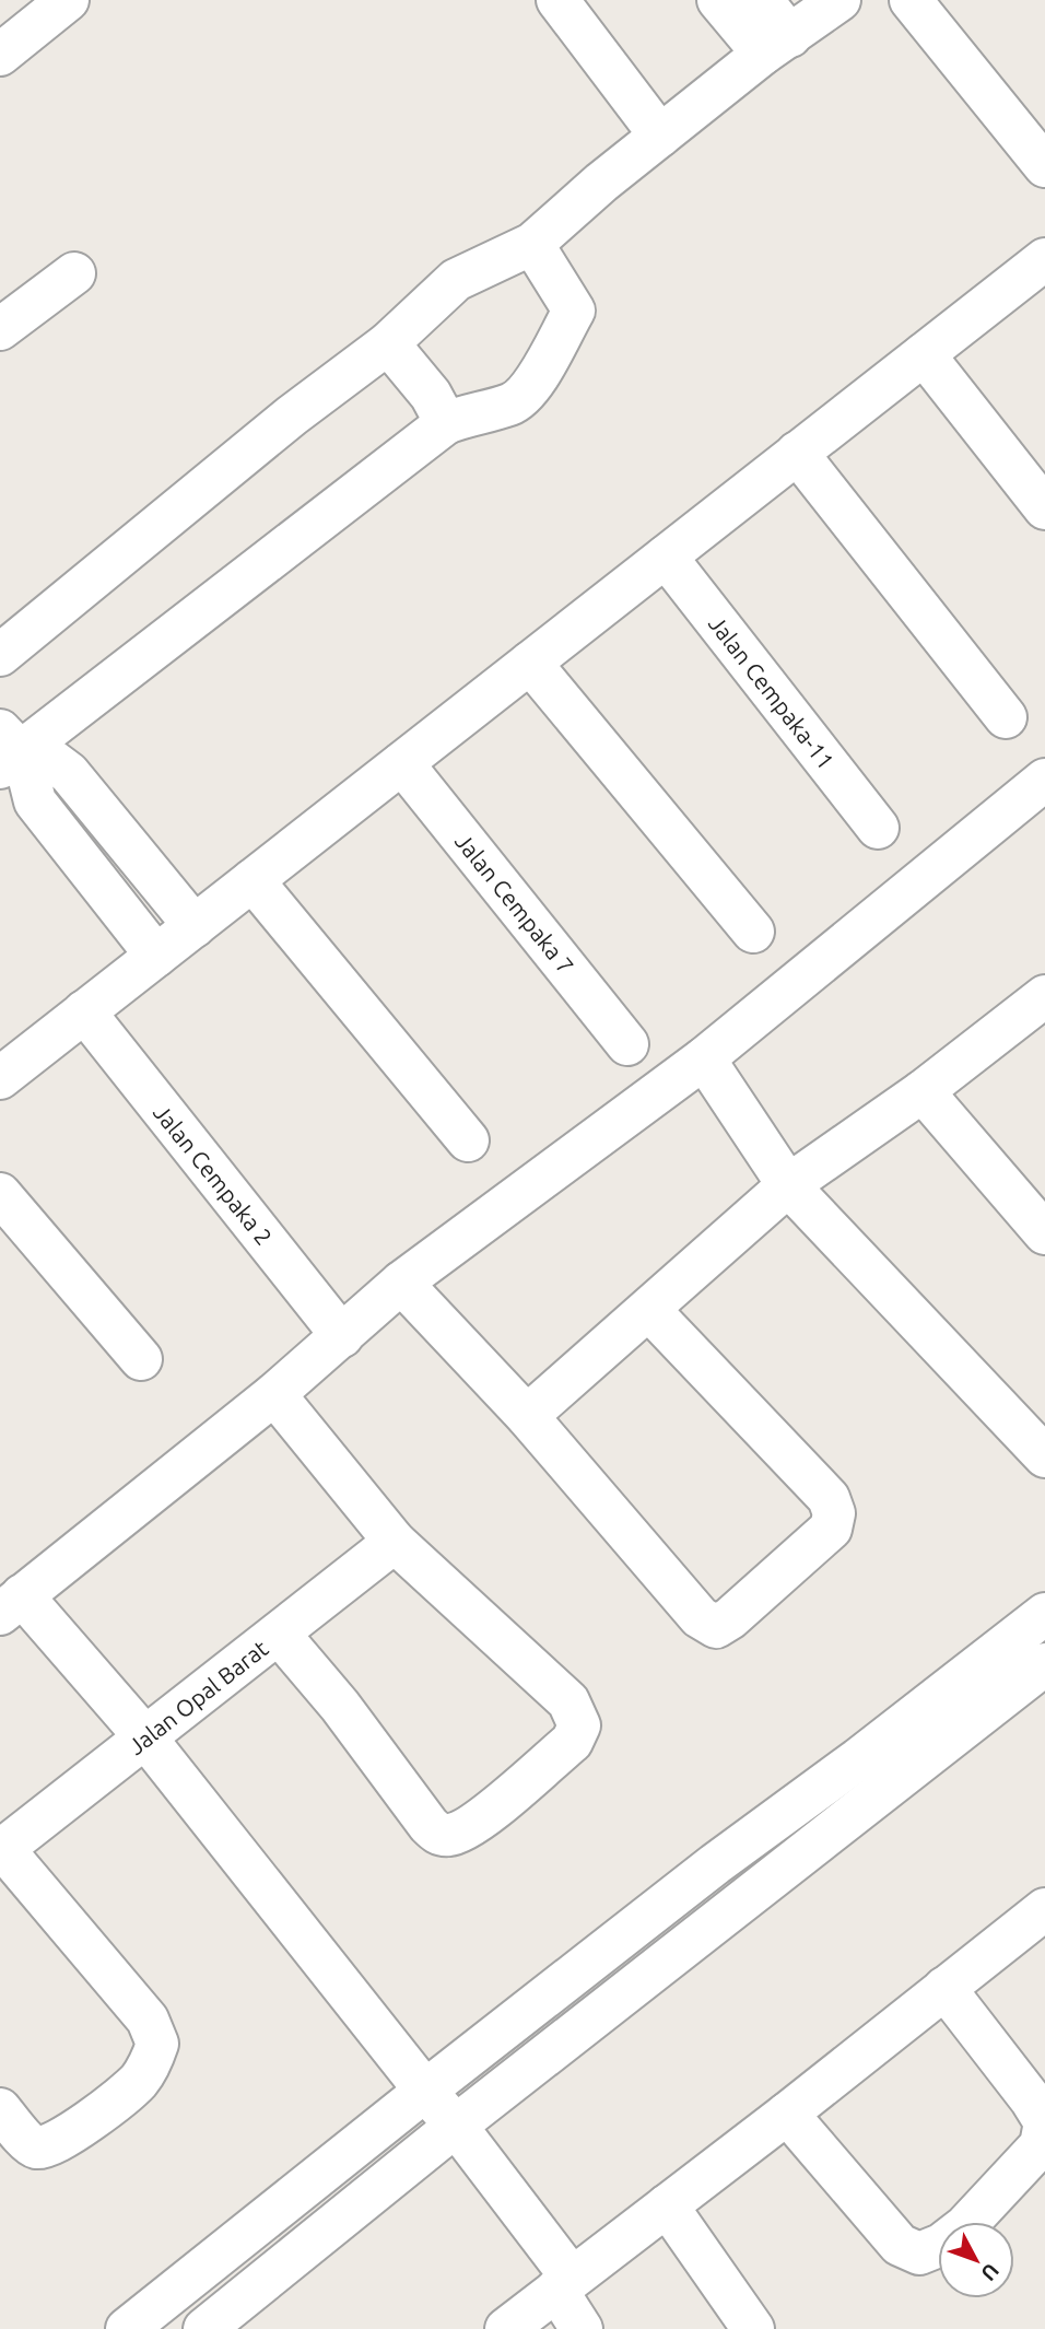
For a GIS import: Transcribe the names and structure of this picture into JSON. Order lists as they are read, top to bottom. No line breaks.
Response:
{"streets":{"street":["Jalan Cempaka-11","Jalan Cempaka 7","Jalan Cempaka 2","Jalan Opal Barat"]},"north":"bottom right"}
